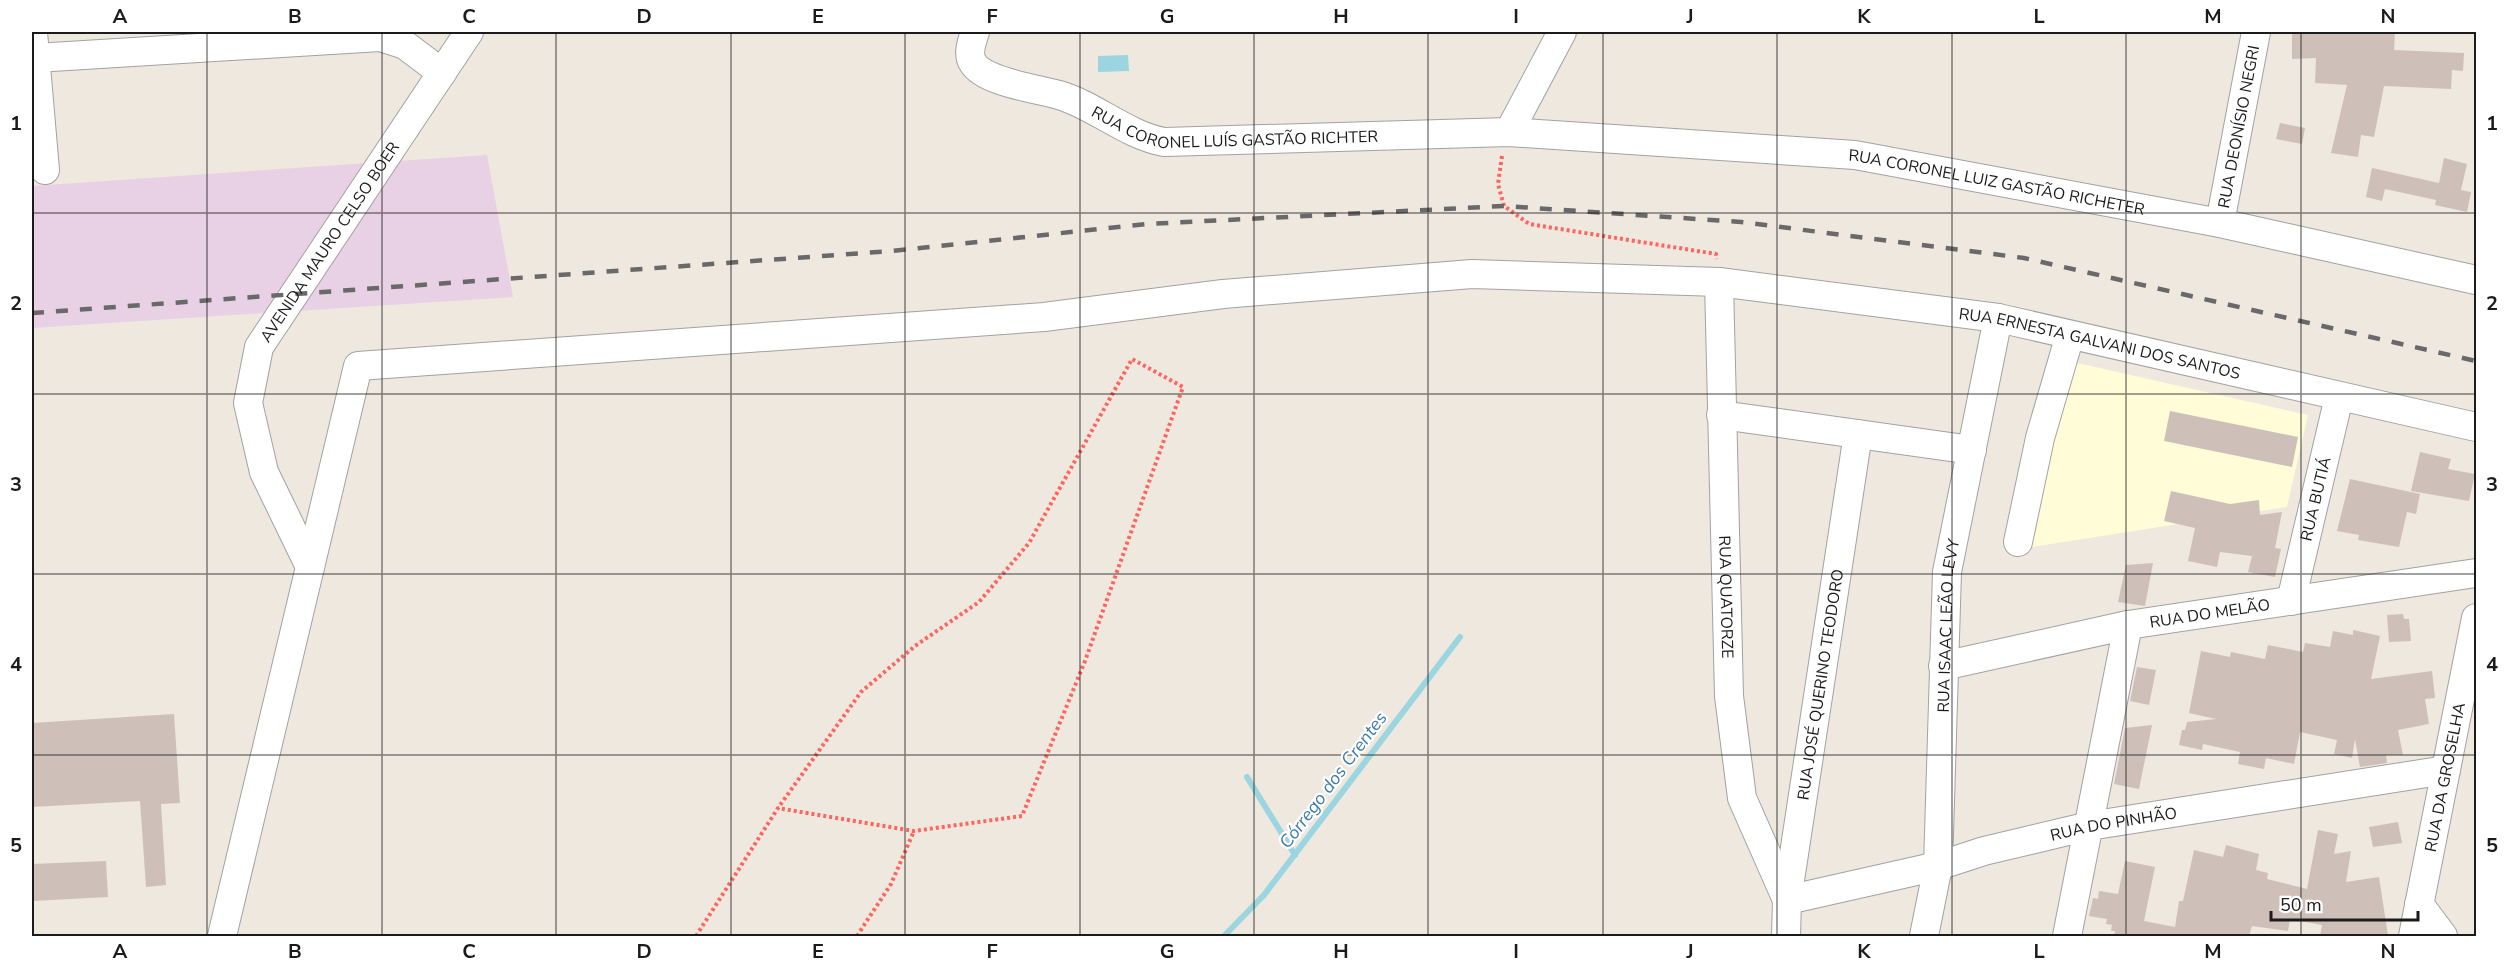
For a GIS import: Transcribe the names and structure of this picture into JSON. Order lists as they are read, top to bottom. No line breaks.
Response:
{"streets":{"street":["RUA CORONEL LUÍS GASTÃO RICHTER","RUA DEONÍSIO NEGRI","RUA CORONEL LUIZ GASTÃO RICHETER","AVENIDA MAURO CELSO BOER","RUA ERNESTA GALVANI DOS SANTOS","RUA BUTIÁ","RUA QUATORZE","RUA DO MELÃO","RUA ISAAC LEÃO LEVY","RUA JOSÉ QUERINO TEODORO","RUA DA GROSELHA","RUA DO PINHÃO"]},"crossings":[["RUA CORONEL LUÍS GASTÃO RICHTER","RUA CORONEL LUIZ GASTÃO RICHETER"],["RUA DEONÍSIO NEGRI","RUA CORONEL LUIZ GASTÃO RICHETER"],["AVENIDA MAURO CELSO BOER","RUA ERNESTA GALVANI DOS SANTOS"],["RUA ERNESTA GALVANI DOS SANTOS","RUA BUTIÁ"],["RUA ERNESTA GALVANI DOS SANTOS","RUA QUATORZE"],["RUA ERNESTA GALVANI DOS SANTOS","RUA ISAAC LEÃO LEVY"],["RUA BUTIÁ","RUA DO MELÃO"],["RUA QUATORZE","RUA JOSÉ QUERINO TEODORO"],["RUA QUATORZE","RUA DO PINHÃO"],["RUA DO MELÃO","RUA ISAAC LEÃO LEVY"],["RUA ISAAC LEÃO LEVY","RUA DO PINHÃO"],["RUA JOSÉ QUERINO TEODORO","RUA DO PINHÃO"],["RUA DA GROSELHA","RUA DO PINHÃO"]],"water":["Córrego dos Crentes"],"scale_bar":"50 m","grid":{"columns":["A","B","C","D","E","F","G","H","I","J","K","L","M","N"],"rows":["1","2","3","4","5"]}}
